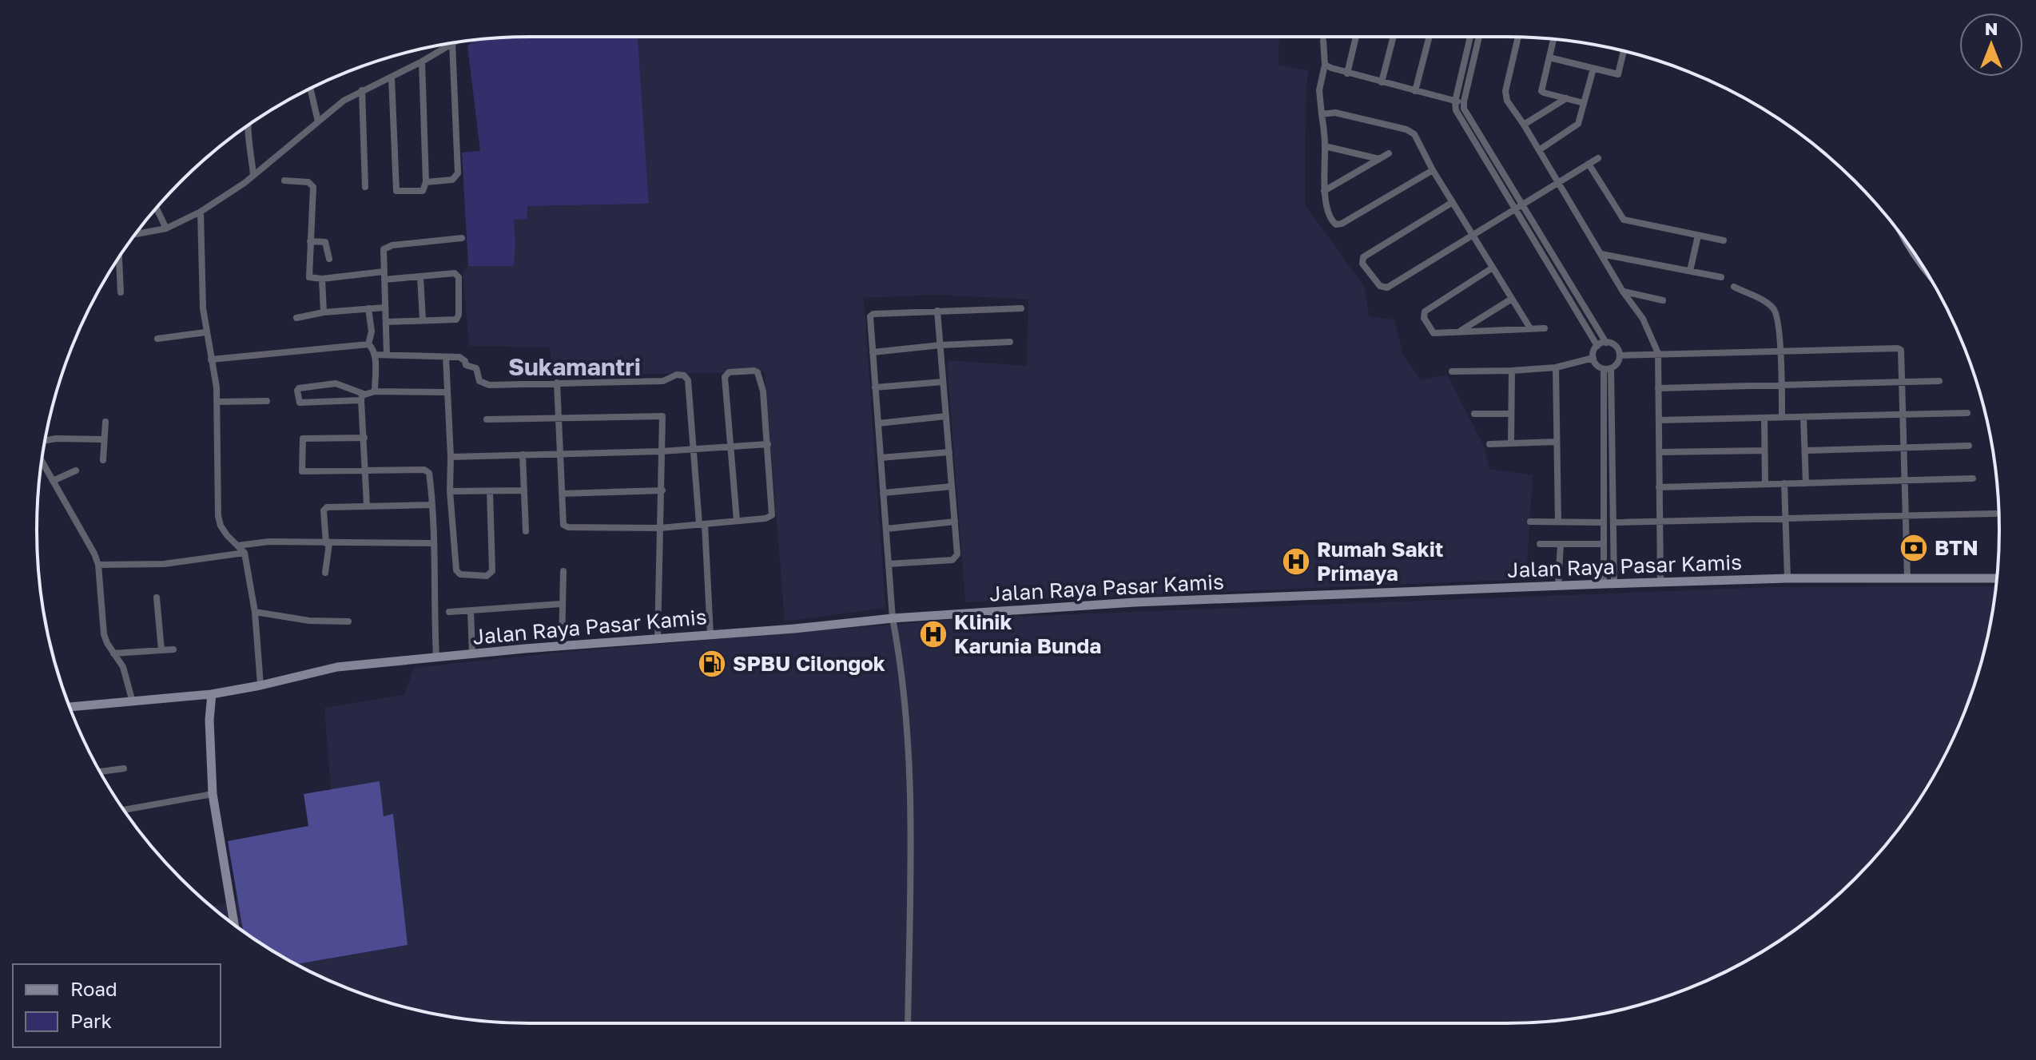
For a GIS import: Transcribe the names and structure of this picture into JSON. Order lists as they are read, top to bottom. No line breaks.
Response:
{"streets":{"main road":["Jalan Raya Pasar Kamis"]},"districts":["Sukamantri"],"places":{"bank":["BTN"],"hospital":["Rumah Sakit Primaya","Klinik Karunia Bunda"],"fuel station":["SPBU Cilongok"]},"legend":["Road","Park"],"north":"top"}
